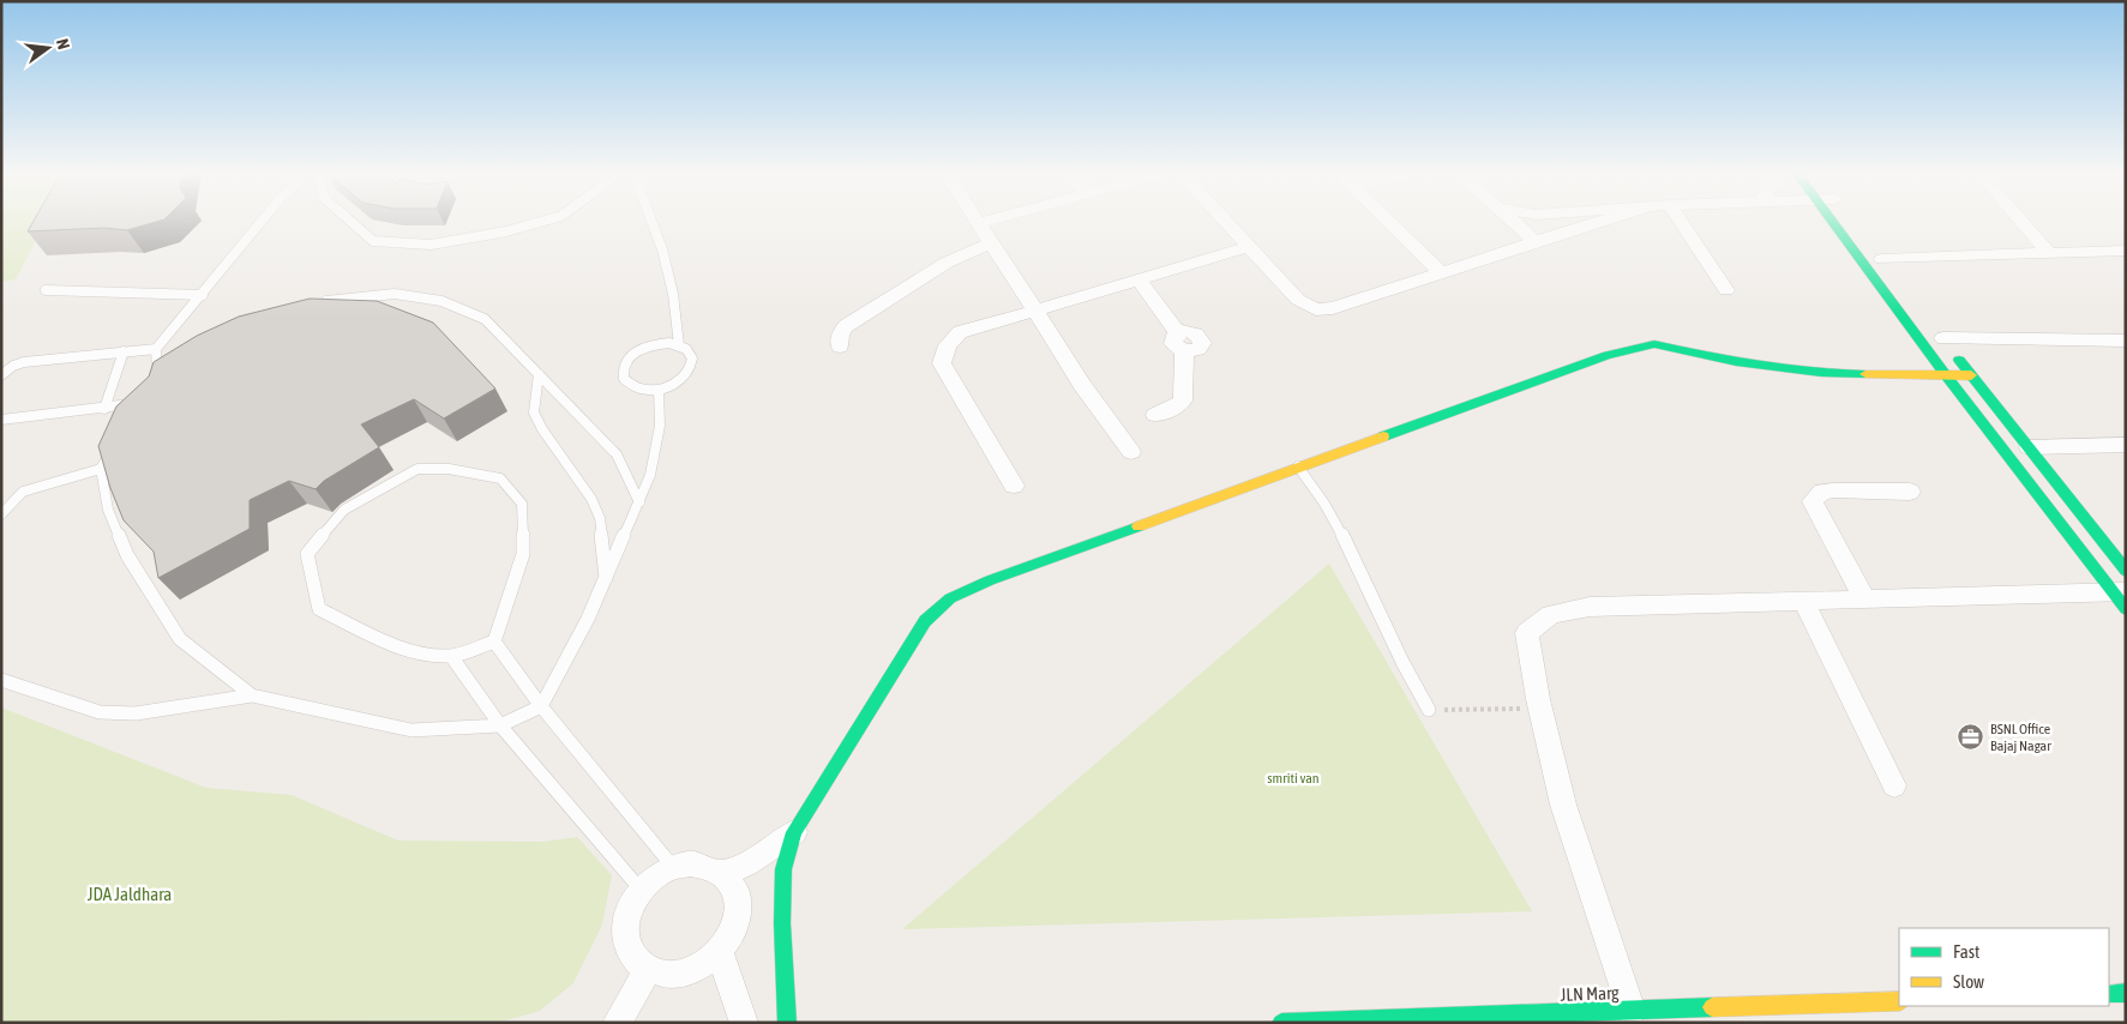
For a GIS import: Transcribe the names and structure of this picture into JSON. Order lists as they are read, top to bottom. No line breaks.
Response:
{"streets":{"street":["JLN Marg"]},"parks":["smriti van","JDA Jaldhara"],"places":{"office":["BSNL Office Bajaj Nagar"]},"legend":["Fast","Slow"],"north":"right"}
